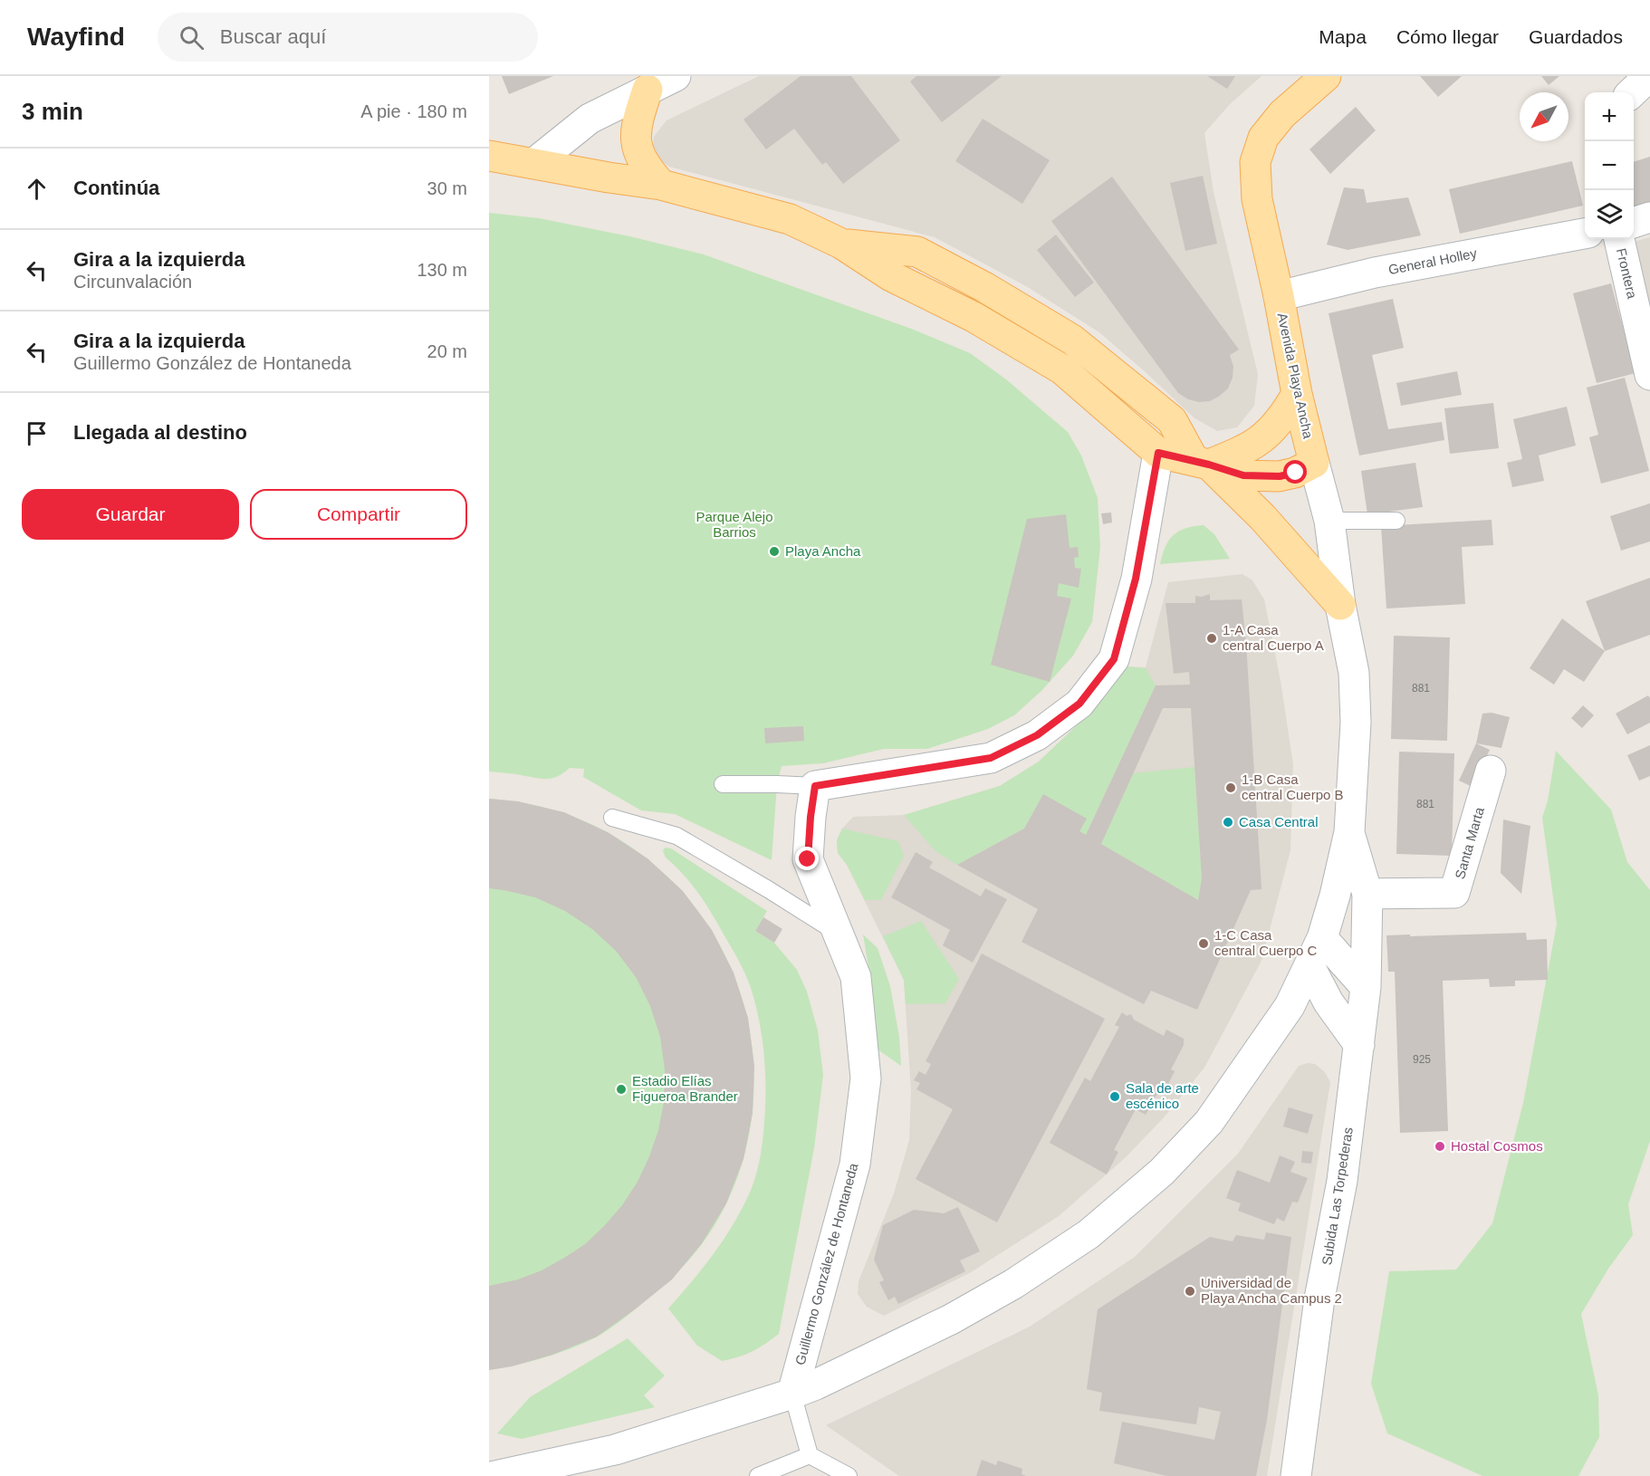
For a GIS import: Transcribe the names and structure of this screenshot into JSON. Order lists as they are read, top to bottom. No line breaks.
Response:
{"streets":{"main road":["Avenida Playa Ancha"],"street":["General Holley","Frontera","Santa Marta","Subida Las Torpederas","Guillermo González de Hontaneda"]},"crossings":[["General Holley","Avenida Playa Ancha"],["Avenida Playa Ancha","Subida Las Torpederas"],["Santa Marta","Subida Las Torpederas"]],"parks":["Parque Alejo Barrios"],"places":["Playa Ancha","1-A Casa central Cuerpo A","1-B Casa central Cuerpo B","Casa Central","1-C Casa central Cuerpo C","Estadio Elías Figueroa Brander","Sala de arte escénico","Hostal Cosmos","Universidad de Playa Ancha Campus 2"],"house_numbers":["881","881","925"],"north":"bottom left","page":{"header":"Wayfind","search":"Buscar aquí","nav":["Mapa","Cómo llegar","Guardados"],"heading":["3 min","A pie · 180 m"],"map_buttons":["+","−"],"list":[["Continúa","30 m"],["Gira a la izquierda","Circunvalación","130 m"],["Gira a la izquierda","Guillermo González de Hontaneda","20 m"],"Llegada al destino"],"buttons":["Guardar","Compartir"]}}
